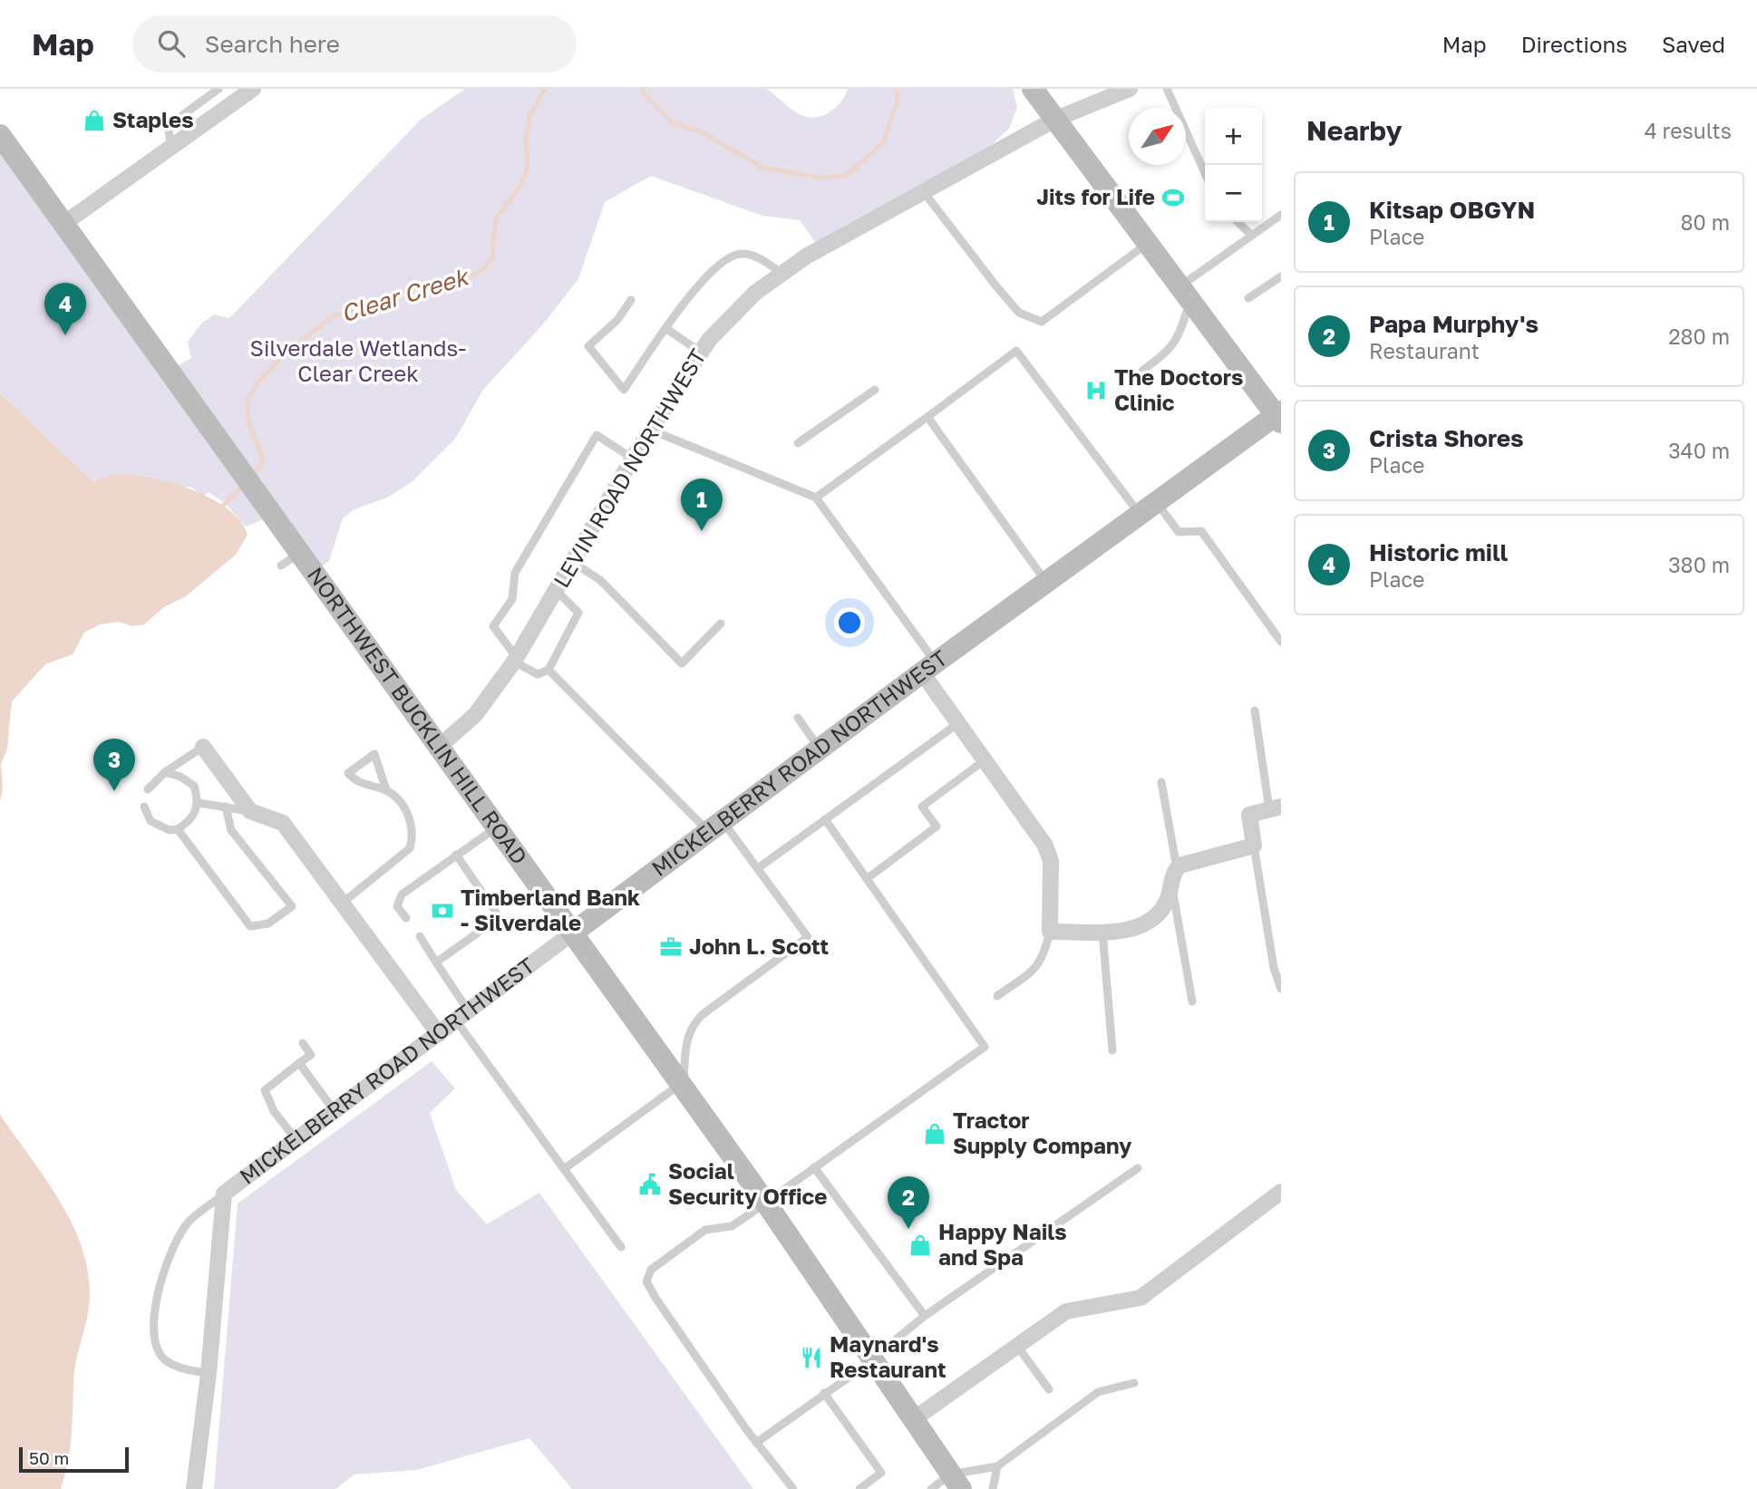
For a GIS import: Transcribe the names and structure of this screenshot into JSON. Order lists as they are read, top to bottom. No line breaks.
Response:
{"streets":{"main road":["NORTHWEST BUCKLIN HILL ROAD","MICKELBERRY ROAD NORTHWEST"],"street":["LEVIN ROAD NORTHWEST"]},"crossings":[["LEVIN ROAD NORTHWEST","NORTHWEST BUCKLIN HILL ROAD"],["NORTHWEST BUCKLIN HILL ROAD","MICKELBERRY ROAD NORTHWEST"]],"water":["Clear Creek"],"parks":["Silverdale Wetlands- Clear Creek"],"places":{"shop":["Staples","Tractor Supply Company","Happy Nails and Spa"],"sports":["Jits for Life"],"hospital":["The Doctors Clinic"],"bank":["Timberland Bank - Silverdale"],"office":["John L. Scott"],"public building":["Social Security Office"],"restaurant":["Maynard's Restaurant"]},"scale_bar":"50 m","north":"top right","page":{"header":"Map","search":"Search here","nav":["Map","Directions","Saved"],"heading":["Nearby","4 results"],"map_buttons":["+","−"],"list":[{"mark":"1","name":"Kitsap OBGYN","note":"Place","value":"80 m"},{"mark":"2","name":"Papa Murphy's","note":"Restaurant","value":"280 m"},{"mark":"3","name":"Crista Shores","note":"Place","value":"340 m"},{"mark":"4","name":"Historic mill","note":"Place","value":"380 m"}],"pins":["4","1","3","2"],"scale":"50 m"}}
